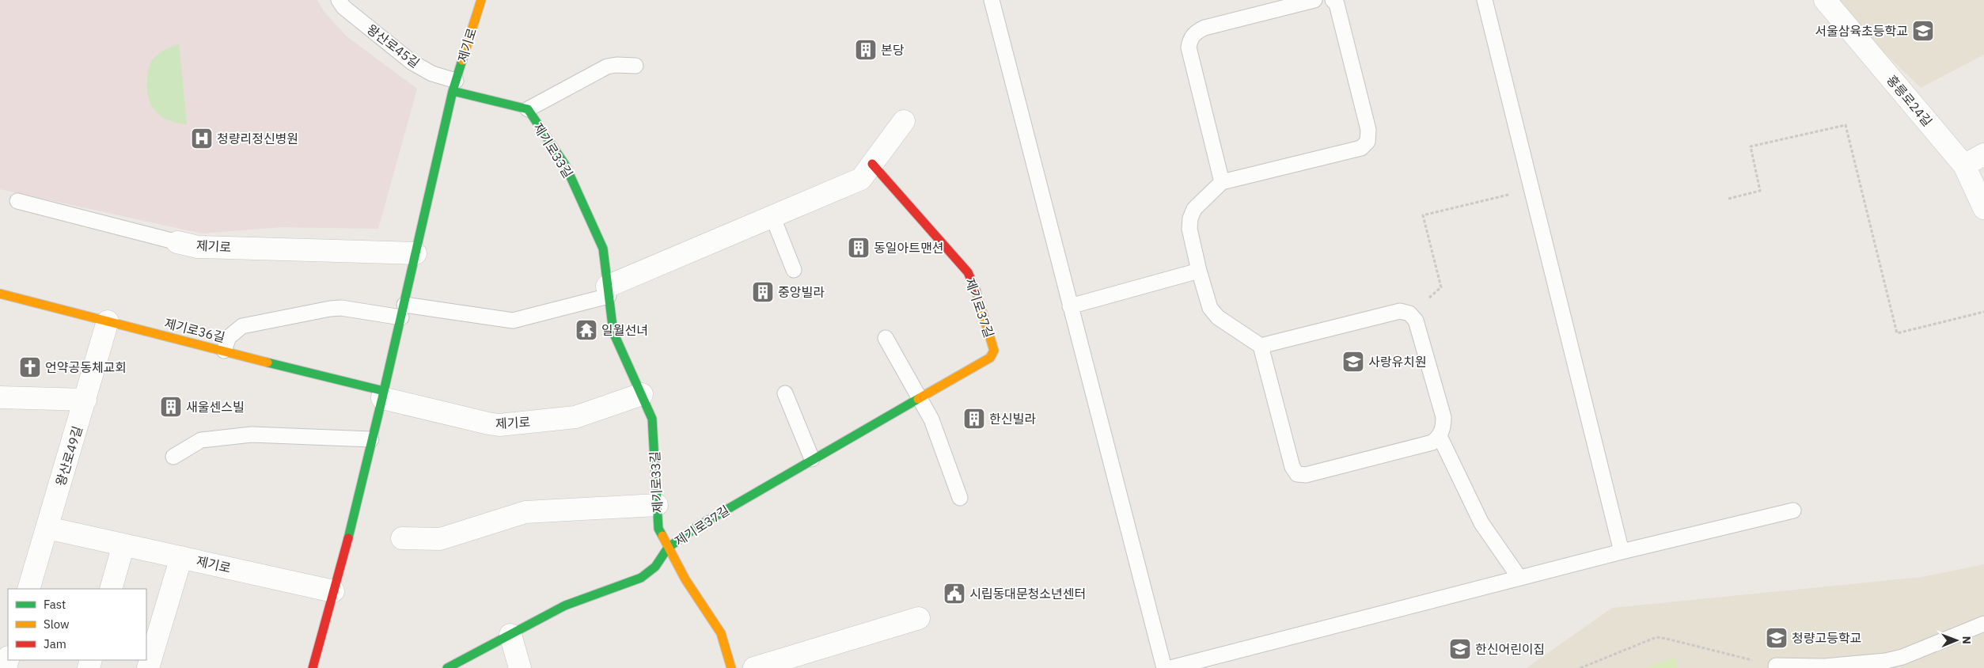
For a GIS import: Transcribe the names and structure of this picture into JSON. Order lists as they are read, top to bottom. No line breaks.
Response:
{"streets":{"street":["제기로","홍릉로24길","제기로33길","제기로37길","제기로36길","왕산로49길"],"lane":["왕산로45길"]},"crossings":[["제기로","왕산로45길"],["제기로","제기로33길"],["제기로","제기로36길"],["제기로","왕산로49길"],["왕산로45길","제기로33길"],["제기로33길","제기로37길"],["제기로36길","왕산로49길"]],"places":{"school or university":["서울삼육초등학교","사랑유치원","청량고등학교","한신어린이집"],"building":["본당","동일아트맨션","중앙빌라","새울센스빌","한신빌라"],"hospital":["청량리정신병원"],"temple":["일월선녀"],"church":["언약공동체교회"],"public building":["시립동대문청소년센터"]},"legend":["Fast","Slow","Jam"],"north":"right"}
